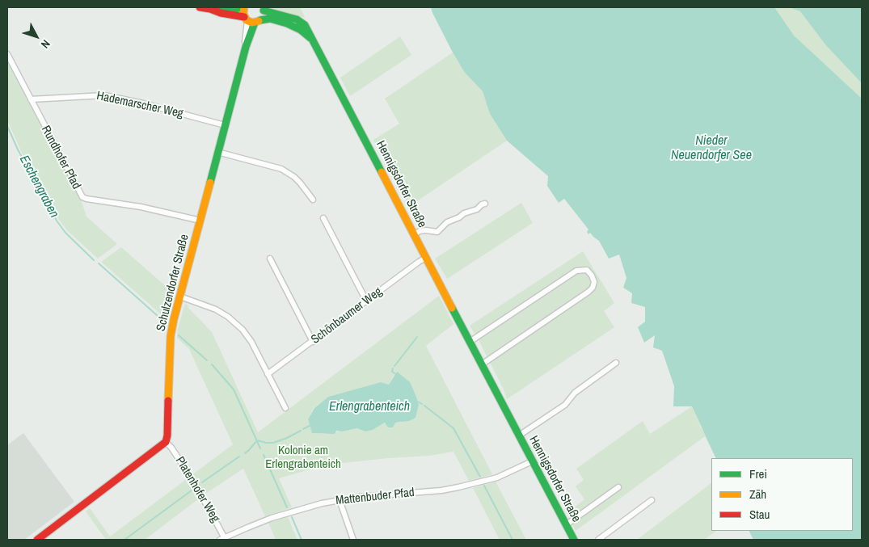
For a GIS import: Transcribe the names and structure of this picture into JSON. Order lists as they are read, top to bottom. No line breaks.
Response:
{"streets":{"main road":["Hennigsdorfer Straße","Schulzendorfer Straße"],"street":["Hademarscher Weg","Rundhofer Pfad","Schönbaumer Weg","Platenhofer Weg","Mattenbuder Pfad"]},"crossings":[["Hademarscher Weg","Rundhofer Pfad"],["Hademarscher Weg","Schulzendorfer Straße"],["Rundhofer Pfad","Schulzendorfer Straße"],["Hennigsdorfer Straße","Schulzendorfer Straße"],["Hennigsdorfer Straße","Schönbaumer Weg"],["Hennigsdorfer Straße","Mattenbuder Pfad"],["Schulzendorfer Straße","Platenhofer Weg"],["Platenhofer Weg","Mattenbuder Pfad"]],"water":["Nieder Neuendorfer See","Eschengraben","Erlengrabenteich"],"parks":["Kolonie am Erlengrabenteich"],"legend":["Frei","Zäh","Stau"],"north":"bottom right"}
